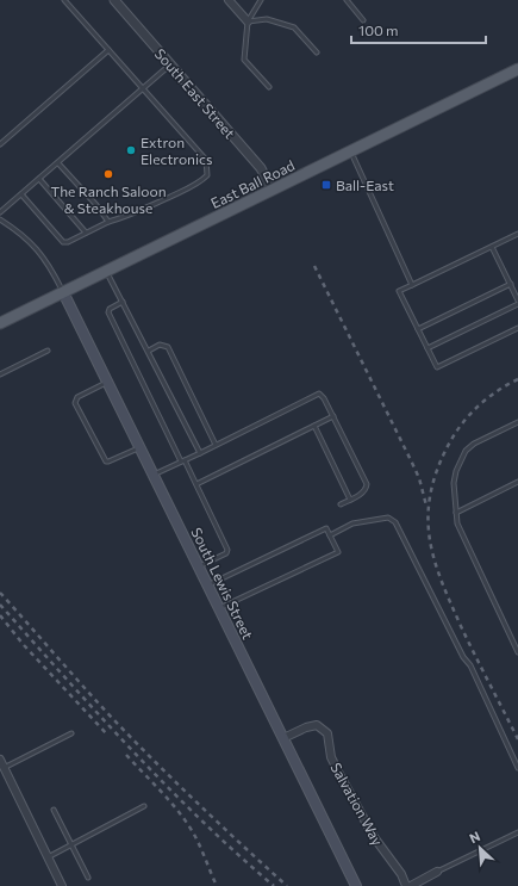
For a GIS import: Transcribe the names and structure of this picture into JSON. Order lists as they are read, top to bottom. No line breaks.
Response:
{"streets":{"main road":["East Ball Road","South Lewis Street"],"street":["South East Street","Salvation Way"]},"crossings":[["South East Street","East Ball Road"],["East Ball Road","South Lewis Street"],["South Lewis Street","Salvation Way"]],"places":{"other":["Extron Electronics","The Ranch Saloon & Steakhouse"],"transit":["Ball-East"]},"scale_bar":"100 m","north":"top left"}
